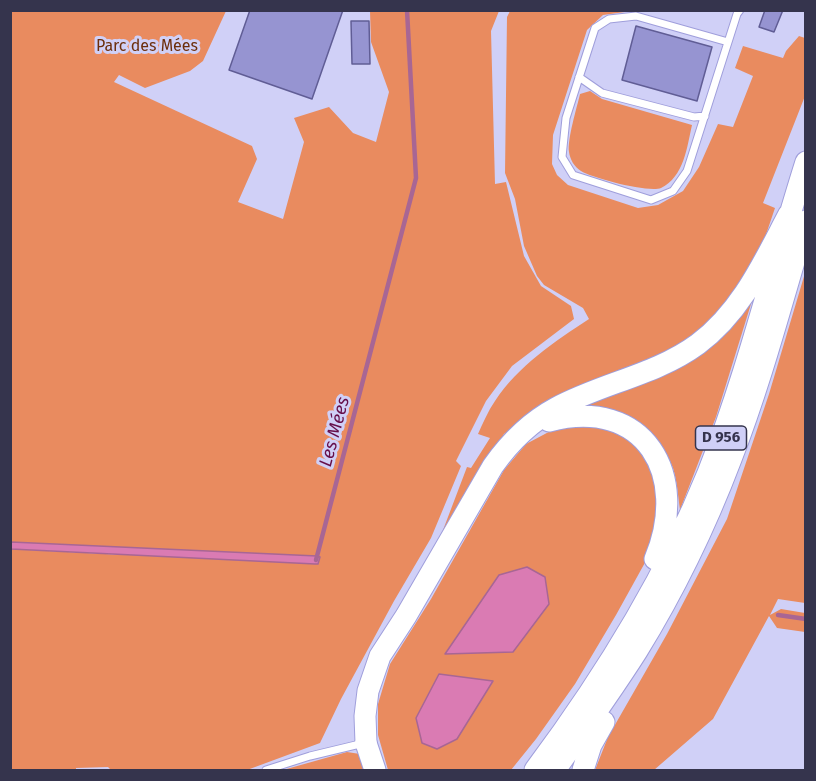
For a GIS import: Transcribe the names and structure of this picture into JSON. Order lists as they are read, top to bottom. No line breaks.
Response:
{"streets":{"main road":["D 956"]},"water":["Les Mées"],"parks":["Parc des Mées"]}
